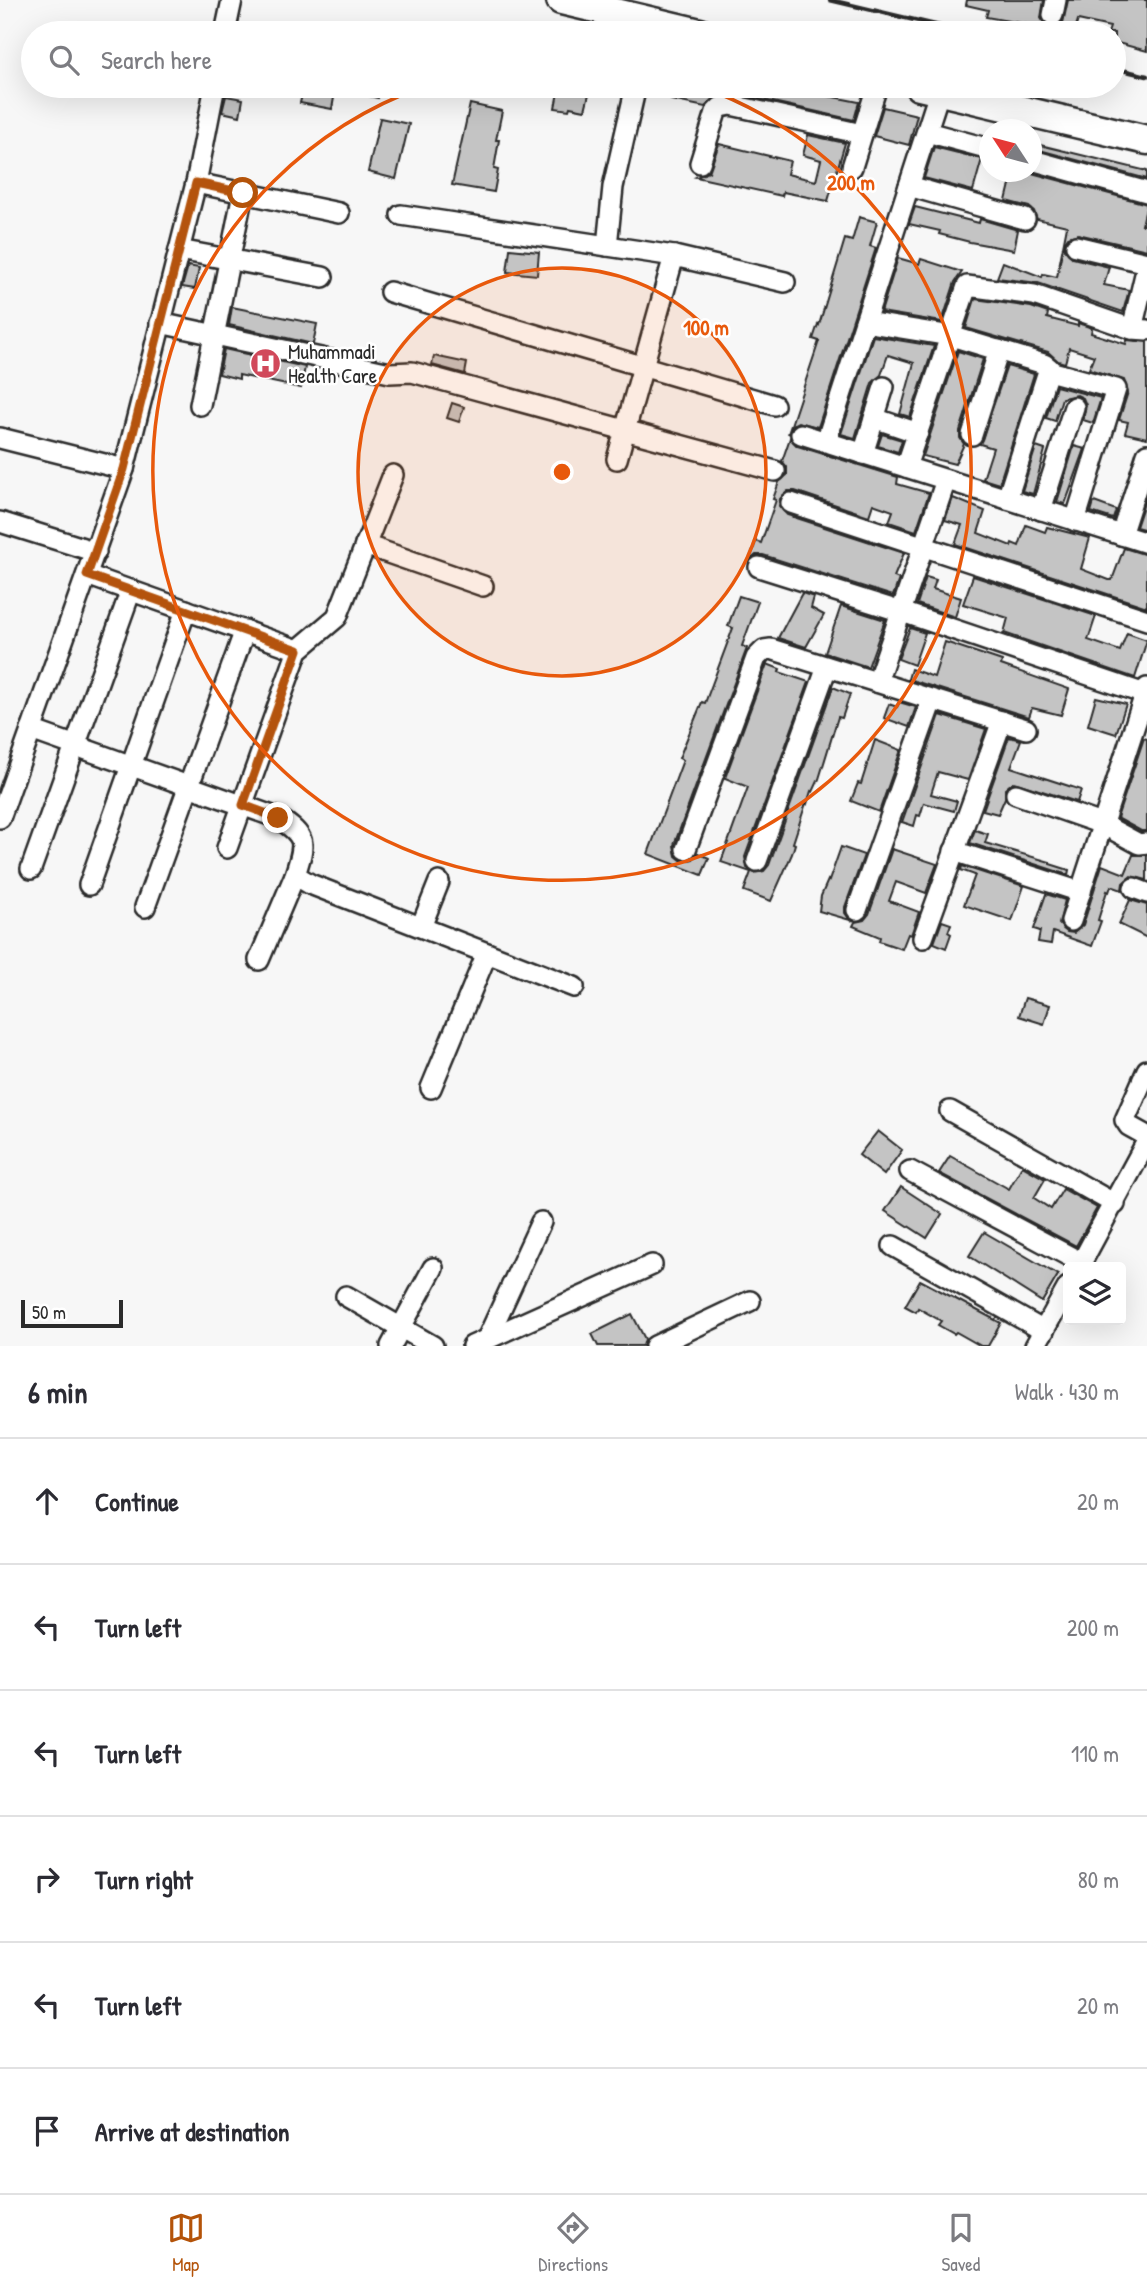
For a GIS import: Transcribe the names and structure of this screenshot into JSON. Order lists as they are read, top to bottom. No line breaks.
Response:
{"places":{"hospital":["Muhammadi Health Care"]},"scale_bar":"50 m","north":"top left","page":{"search":"Search here","scale":"50 m","heading":["6 min","Walk · 430 m"],"list":[["Continue","20 m"],["Turn left","200 m"],["Turn left","110 m"],["Turn right","80 m"],["Turn left","20 m"],"Arrive at destination"],"nav":["Map","Directions","Saved"]},"rings":["200 m","100 m"]}
